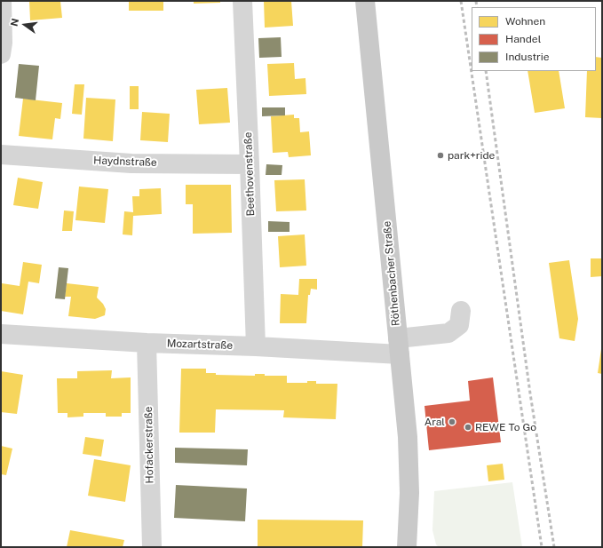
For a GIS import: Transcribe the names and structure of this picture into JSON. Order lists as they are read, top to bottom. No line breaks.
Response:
{"streets":{"main road":["Röthenbacher Straße"],"street":["Haydnstraße","Beethovenstraße","Mozartstraße","Hofackerstraße"]},"crossings":[["Haydnstraße","Beethovenstraße"],["Beethovenstraße","Mozartstraße"],["Röthenbacher Straße","Mozartstraße"],["Mozartstraße","Hofackerstraße"]],"places":["park+ride","Aral","REWE To Go"],"legend":["Wohnen","Handel","Industrie"],"north":"left"}
